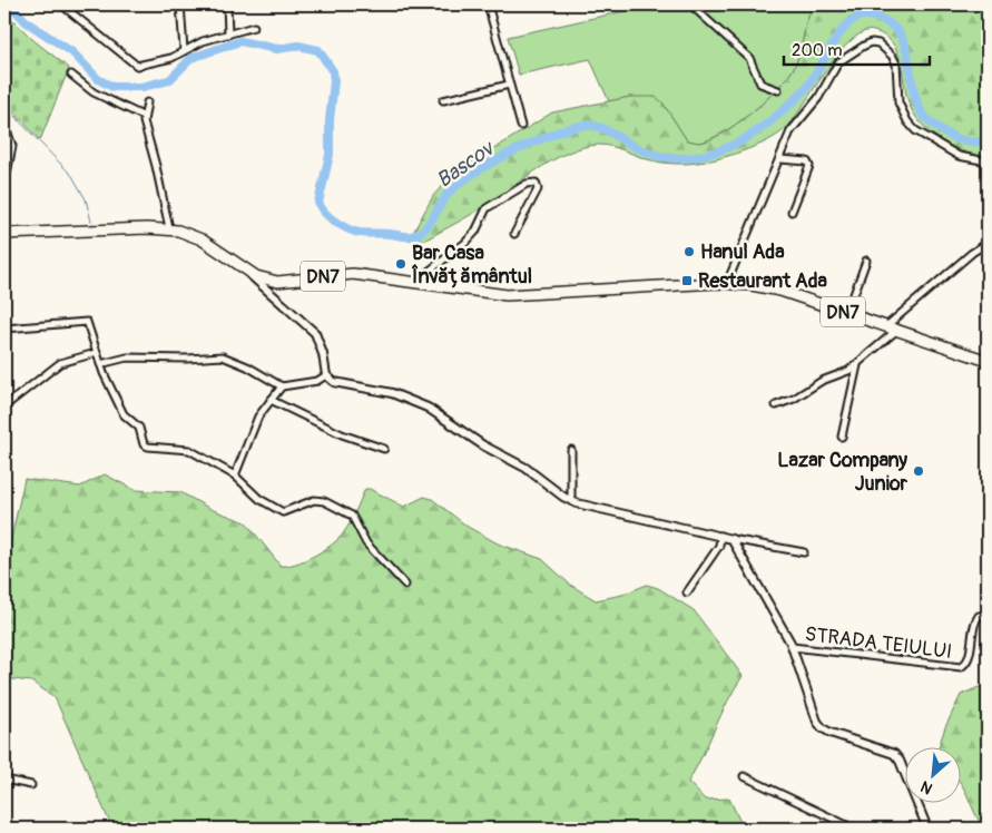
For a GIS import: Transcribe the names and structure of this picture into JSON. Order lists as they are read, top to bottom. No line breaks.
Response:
{"streets":{"highway":["DN7"],"street":["STRADA TEIULUI"]},"water":["Bascov"],"places":{"other":["Hanul Ada","Bar Casa Învățământul","Lazar Company Junior"],"transit":["Restaurant Ada"]},"scale_bar":"200 m","north":"bottom left"}
